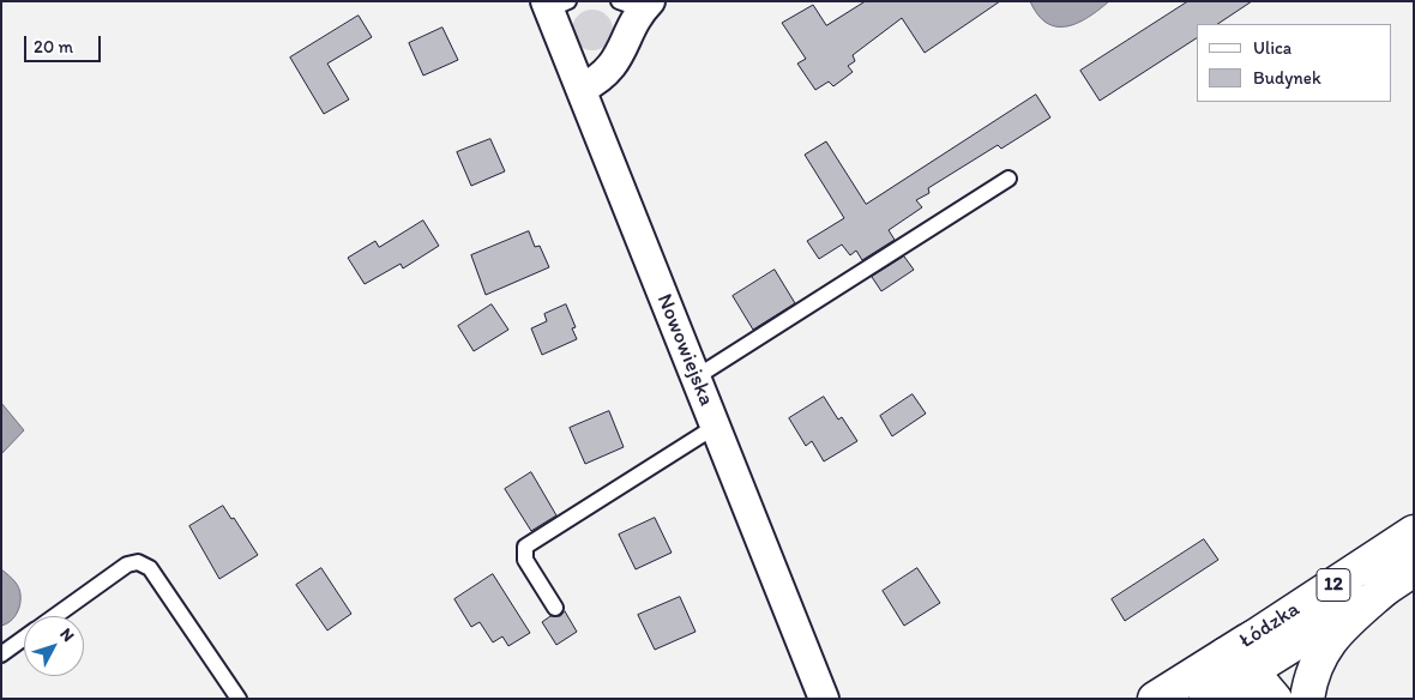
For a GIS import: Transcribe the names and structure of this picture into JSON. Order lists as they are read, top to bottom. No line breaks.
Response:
{"streets":{"main road":["12","Łódzka"],"street":["Nowowiejska"]},"crossings":[["12","Łódzka"]],"legend":["Ulica","Budynek"],"scale_bar":"20 m","north":"top right"}
